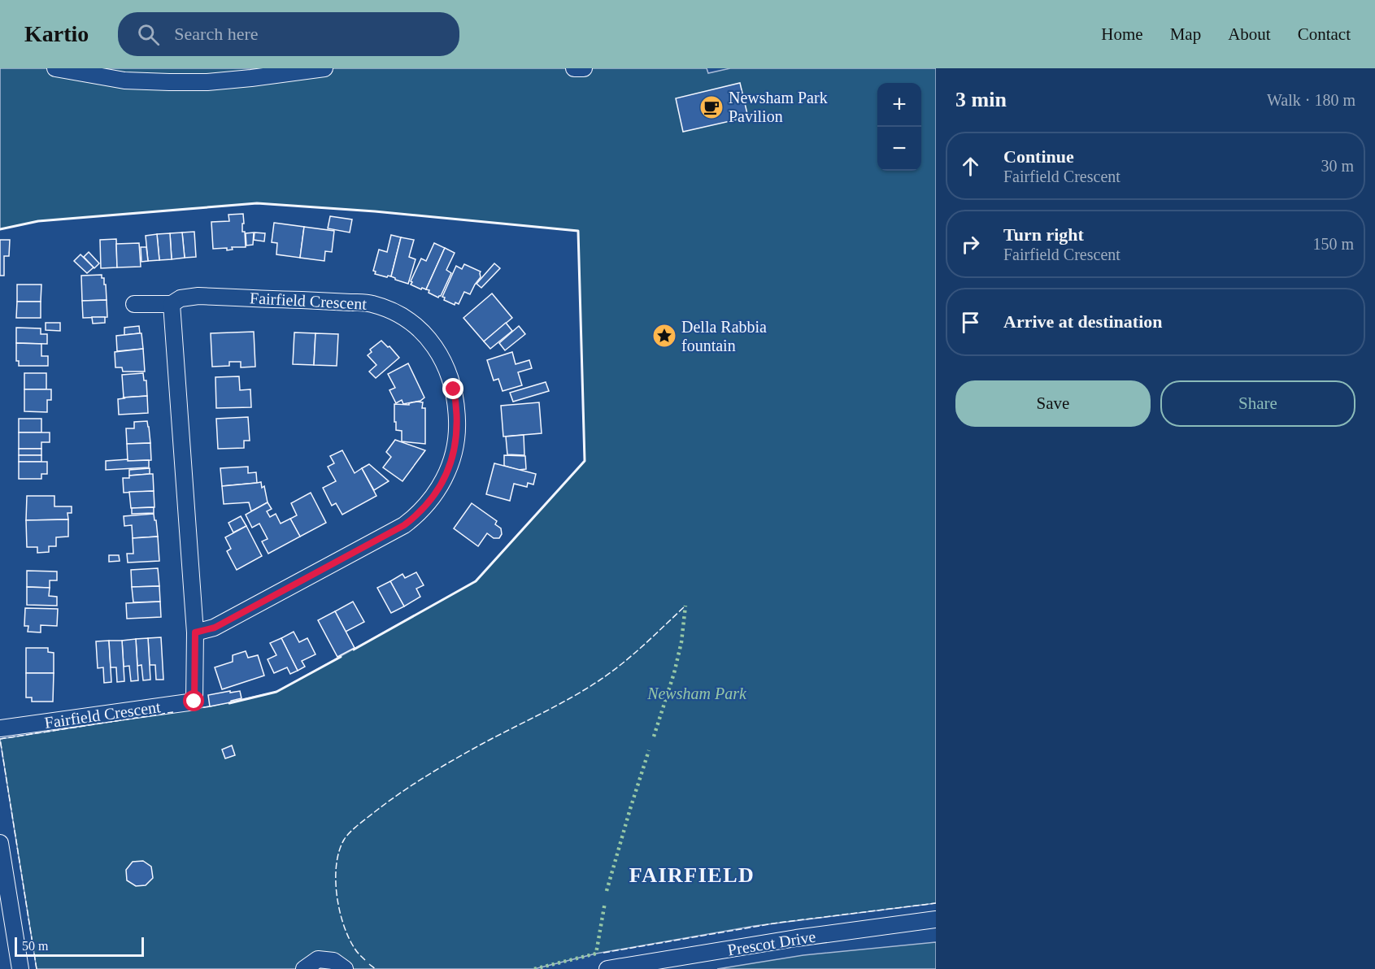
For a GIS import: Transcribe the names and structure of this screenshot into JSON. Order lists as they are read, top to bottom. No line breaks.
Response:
{"streets":{"street":["Fairfield Crescent","Prescot Drive"]},"districts":["FAIRFIELD"],"parks":["Newsham Park"],"places":{"cafe":["Newsham Park Pavilion"],"place":["Della Rabbia fountain"]},"scale_bar":"50 m","page":{"header":"Kartio","search":"Search here","nav":["Home","Map","About","Contact"],"heading":["3 min","Walk · 180 m"],"map_buttons":["+","−"],"list":[["Continue","Fairfield Crescent","30 m"],["Turn right","Fairfield Crescent","150 m"],"Arrive at destination"],"buttons":["Save","Share"],"scale":"50 m"}}
